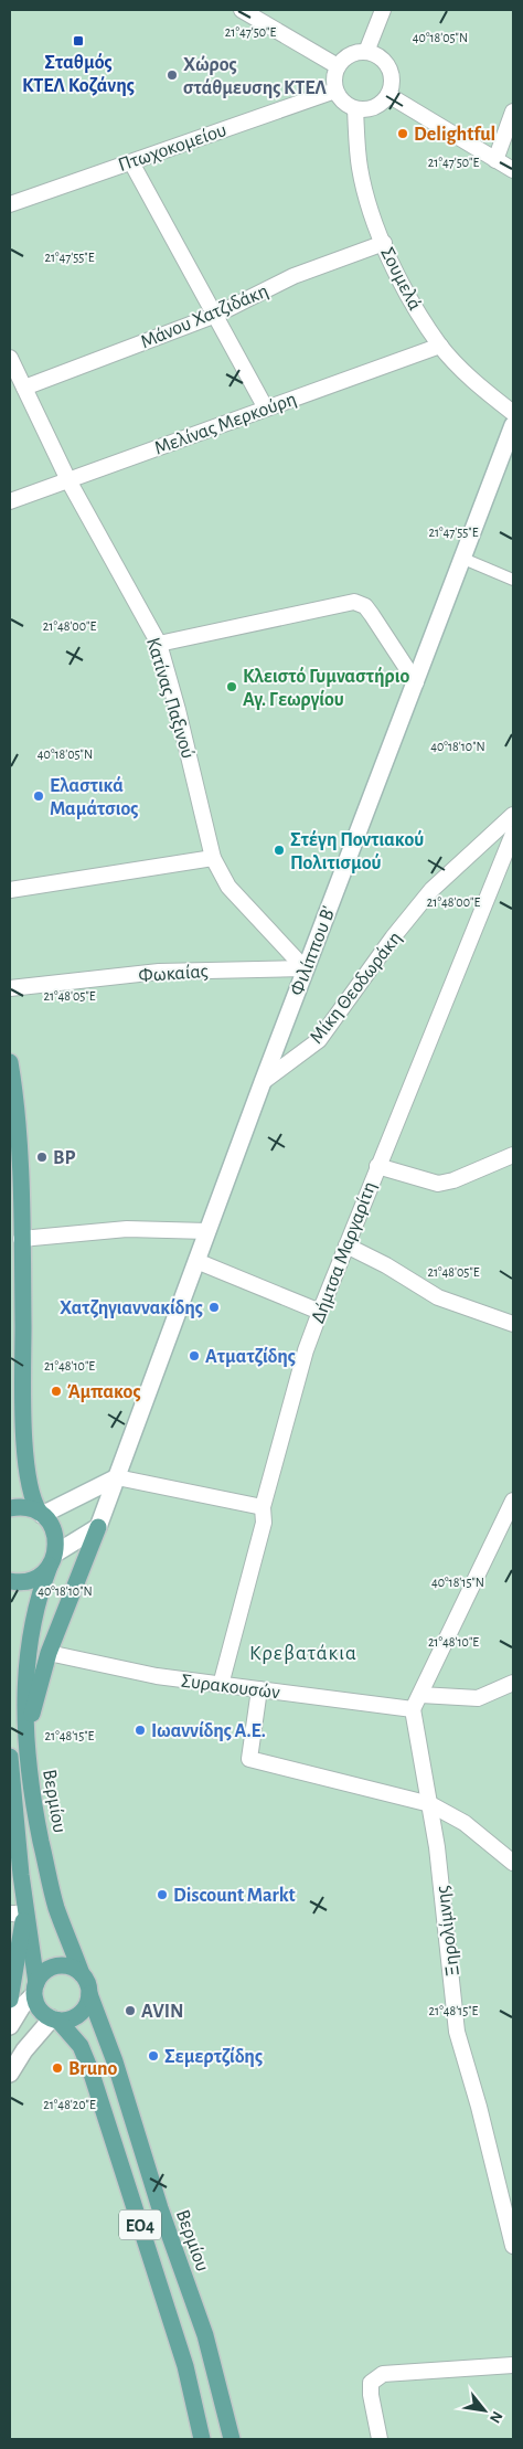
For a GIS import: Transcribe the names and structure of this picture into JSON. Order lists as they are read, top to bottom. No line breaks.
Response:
{"streets":{"main road":["Φιλίππου Β'","Βερμίου","ΕΟ4"],"street":["Πτωχοκομείου","Σουμελά","Μάνου Χατζιδάκη","Μελίνας Μερκούρη","Κατίνας Παξινού","Φωκαίας","Μίκη Θεοδωράκη","Δήμτσα Μαργαρίτη","Συρακουσών","Ξηρολίμνης"]},"crossings":[["Πτωχοκομείου","Σουμελά"],["Σουμελά","Μάνου Χατζιδάκη"],["Σουμελά","Μελίνας Μερκούρη"],["Μάνου Χατζιδάκη","Κατίνας Παξινού"],["Μελίνας Μερκούρη","Κατίνας Παξινού"],["Κατίνας Παξινού","Φιλίππου Β'"],["Κατίνας Παξινού","Φωκαίας"],["Φιλίππου Β'","Φωκαίας"],["Φιλίππου Β'","Μίκη Θεοδωράκη"],["Δήμτσα Μαργαρίτη","Συρακουσών"],["Συρακουσών","Ξηρολίμνης"],["Βερμίου","ΕΟ4"]],"districts":["Κρεβατάκια"],"places":{"transit":["Σταθμός ΚΤΕΛ Κοζάνης"],"other":["Χώρος στάθμευσης ΚΤΕΛ","Delightful","Κλειστό Γυμναστήριο Αγ. Γεωργίου","Ελαστικά Μαμάτσιος","Στέγη Ποντιακού Πολιτισμού","BP","Χατζηγιαννακίδης","Ατματζίδης","Άμπακος","Ιωαννίδης Α.Ε.","Discount Markt","AVIN","Σεμερτζίδης","Bruno"]},"north":"bottom right","coordinates":["21°47'50\"E","40°18'05\"N","21°47'55\"E","21°48'00\"E","40°18'10\"N","21°48'05\"E","21°48'10\"E","40°18'15\"N","21°48'15\"E","21°48'20\"E"]}
